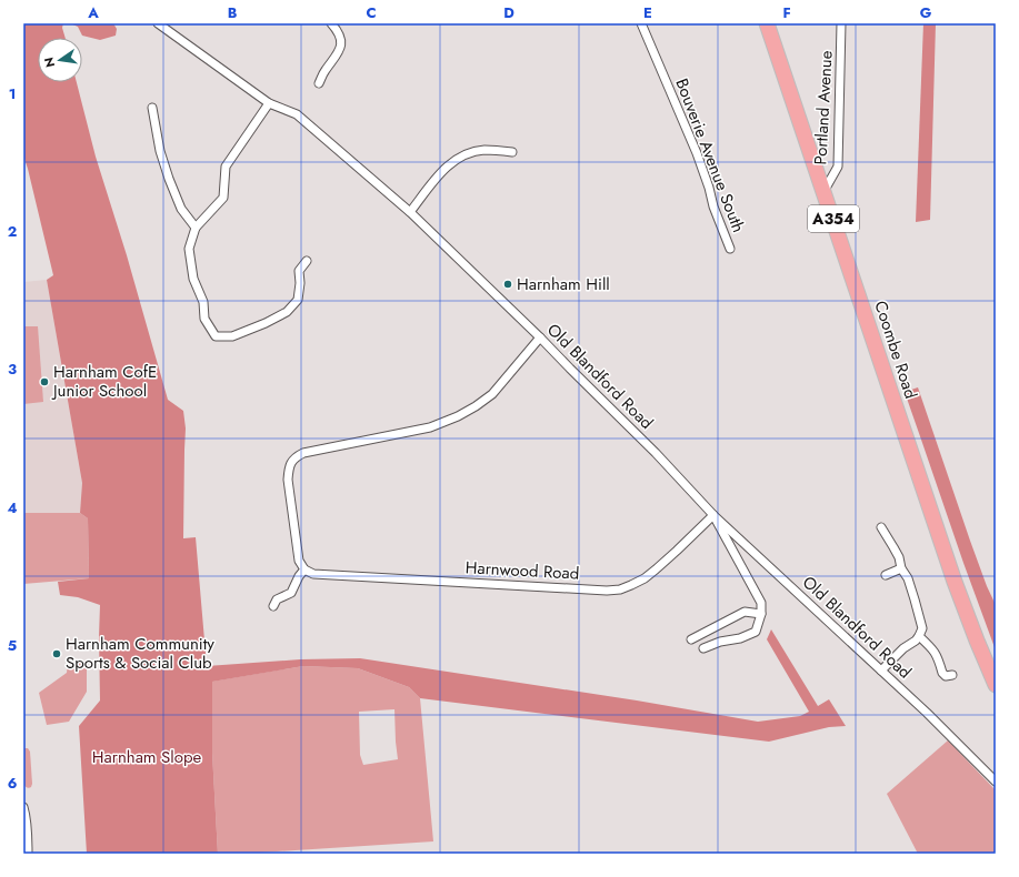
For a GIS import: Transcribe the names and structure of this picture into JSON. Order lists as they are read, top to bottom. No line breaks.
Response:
{"streets":{"highway":["A354","Coombe Road"],"street":["Portland Avenue","Bouverie Avenue South","Old Blandford Road","Harnwood Road"]},"crossings":[["Portland Avenue","Coombe Road"],["Old Blandford Road","Harnwood Road"]],"parks":["Harnham Slope"],"places":["Harnham Hill","Harnham CofE Junior School","Harnham Community Sports & Social Club"],"north":"left","grid":{"columns":["A","B","C","D","E","F","G"],"rows":["1","2","3","4","5","6"]}}
